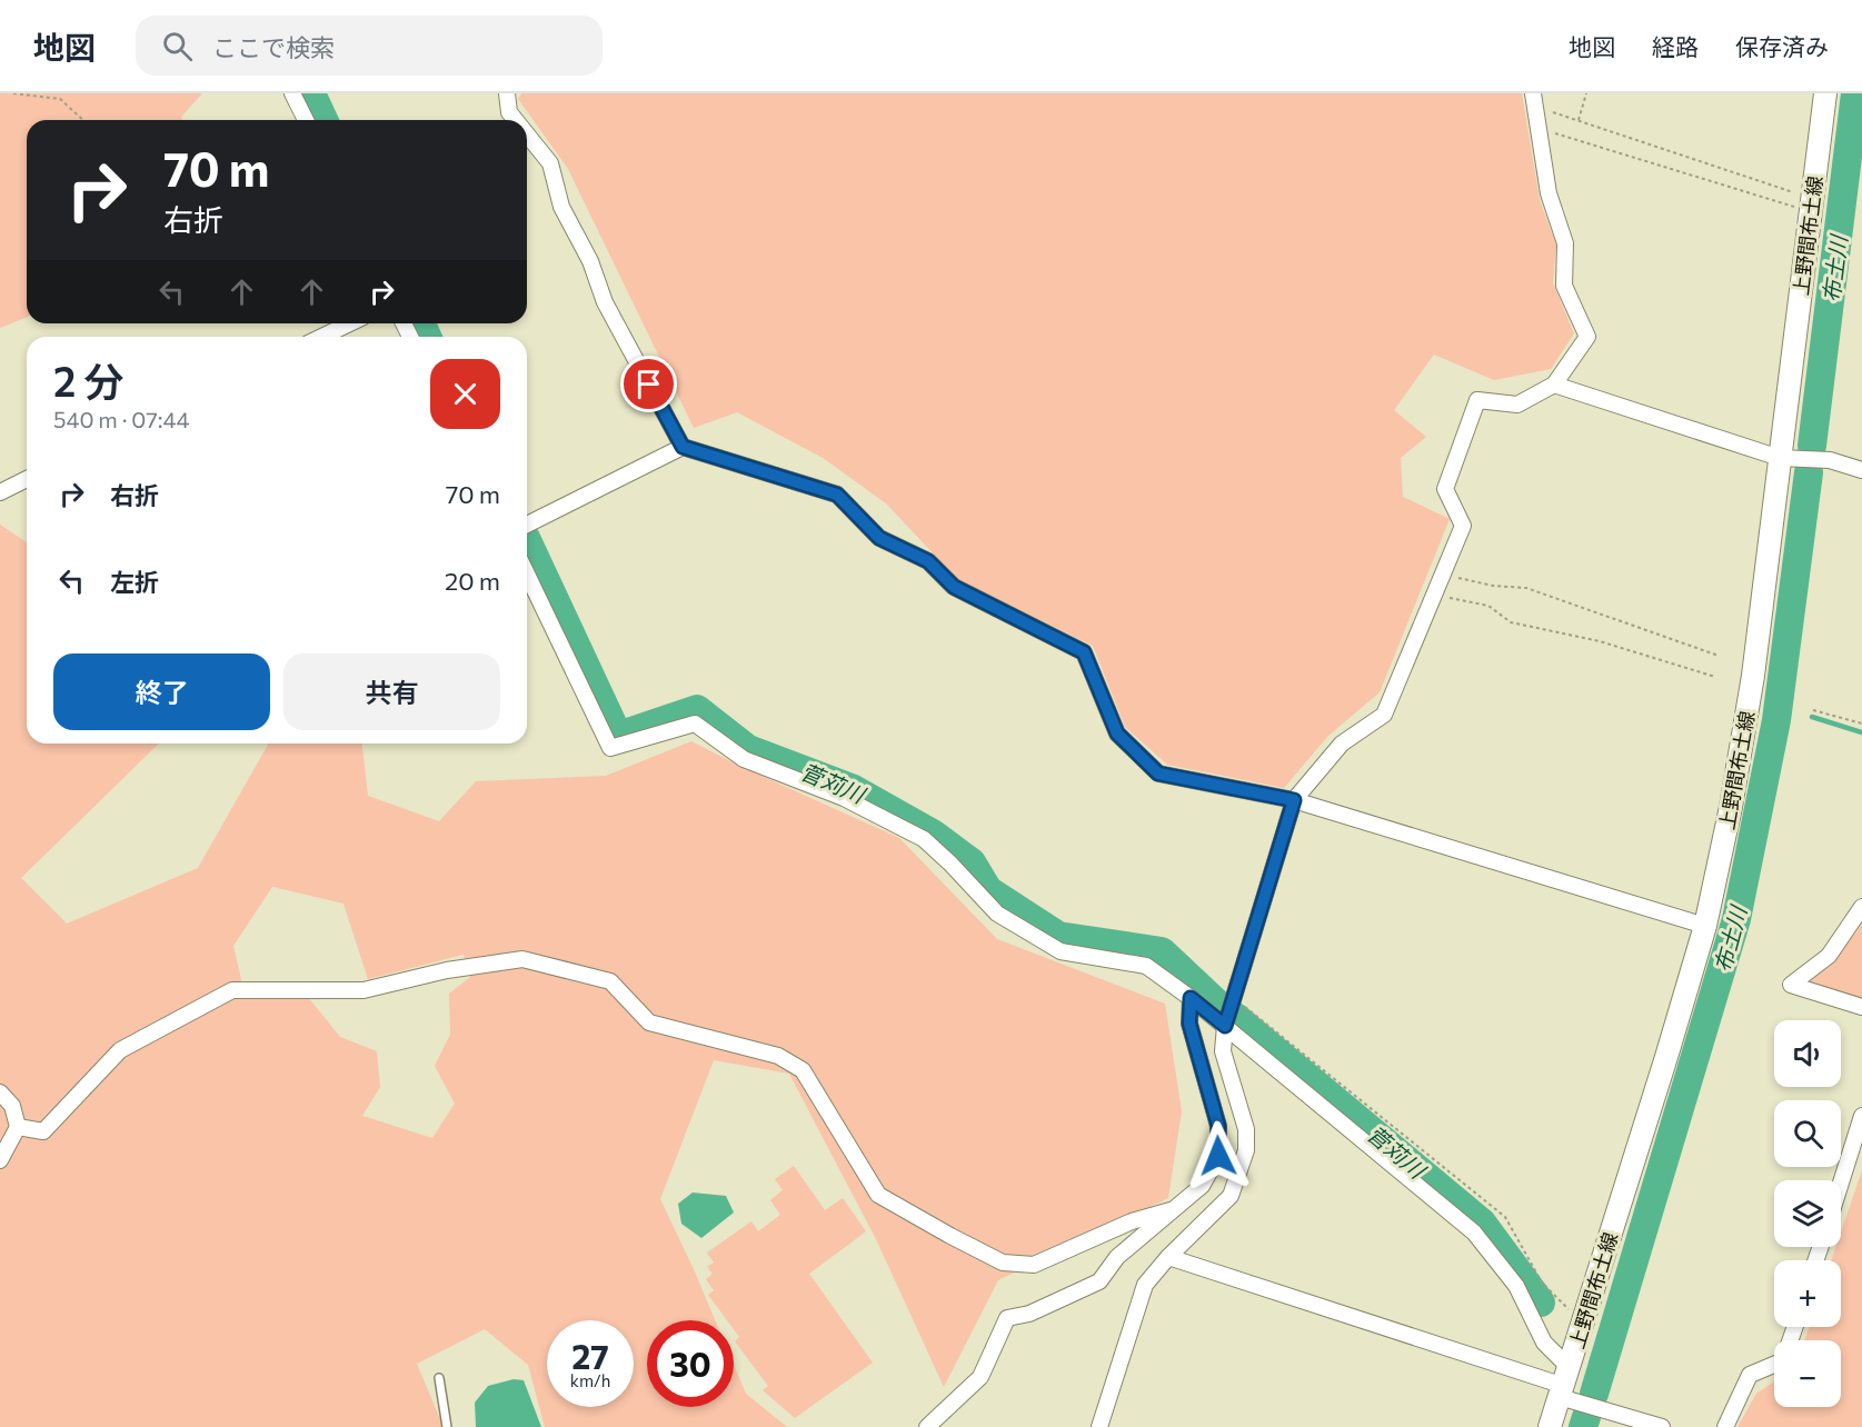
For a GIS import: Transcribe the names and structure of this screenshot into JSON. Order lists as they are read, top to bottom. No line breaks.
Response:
{"streets":{"main road":["上野間布土線"]},"water":["布土川","菅苅川"],"page":{"header":"地図","search":"ここで検索","nav":["地図","経路","保存済み"],"turn":["70 m","右折"],"heading":["2 分","540 m · 07:44"],"list":[{"name":"右折","value":"70 m"},{"name":"左折","value":"20 m"}],"buttons":["終了","共有"],"map_buttons":["+","−"],"speed":"27 km/h","limit":"30"}}
